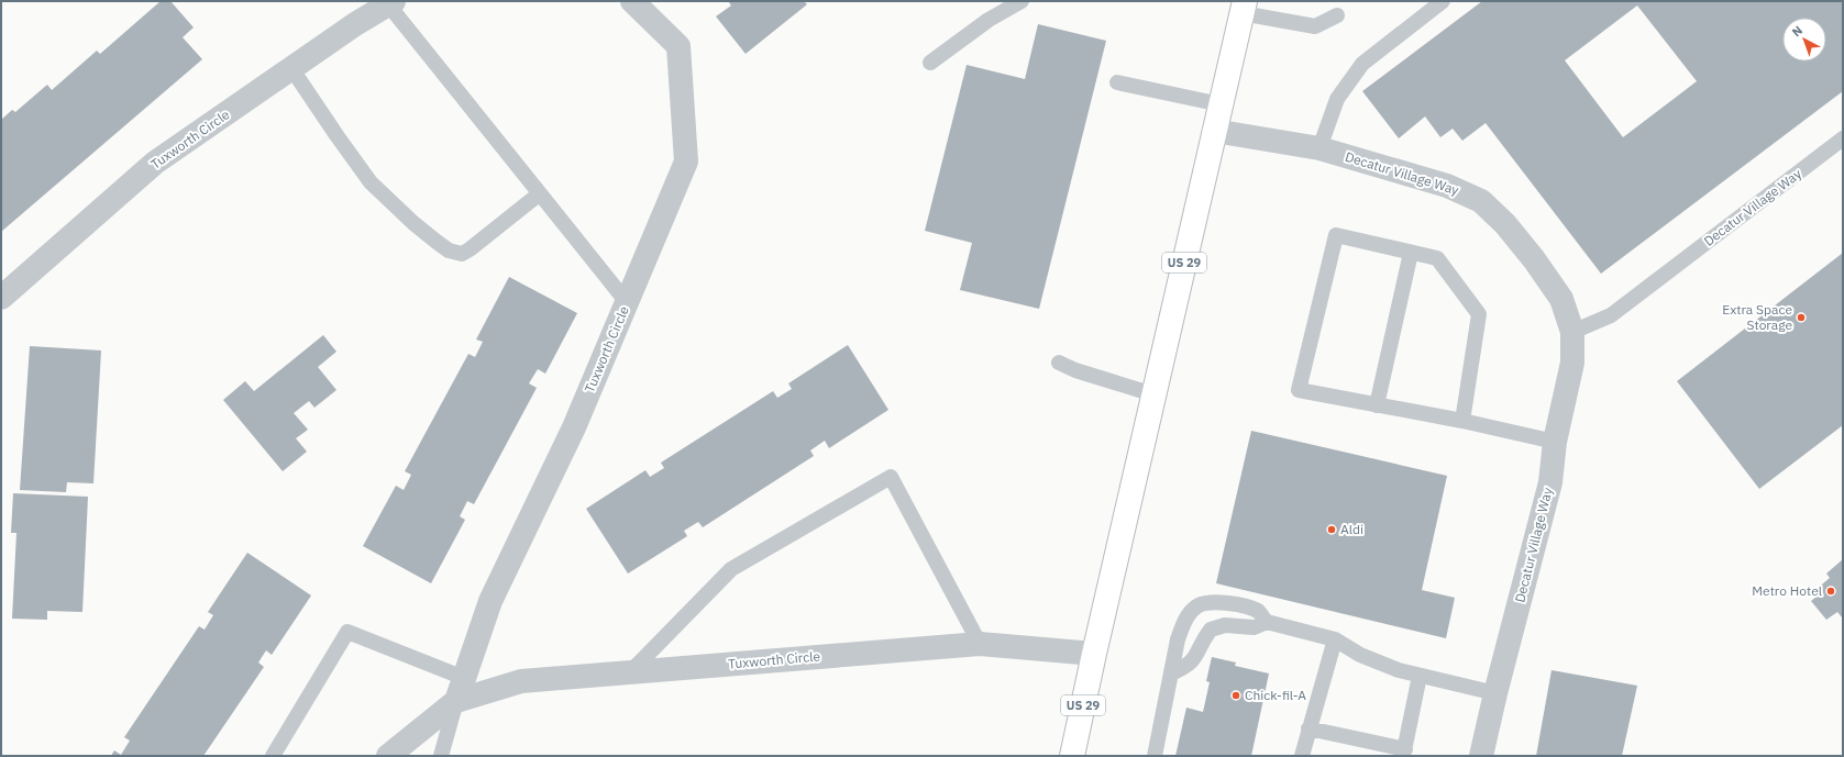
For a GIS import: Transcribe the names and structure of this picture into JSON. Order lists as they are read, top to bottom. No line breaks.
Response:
{"streets":{"highway":["US 29"],"street":["Tuxworth Circle","Decatur Village Way"]},"crossings":[["Tuxworth Circle","US 29"],["Decatur Village Way","US 29"]],"places":["Extra Space Storage","Aldi","Metro Hotel","Chick-fil-A"],"north":"top left"}
